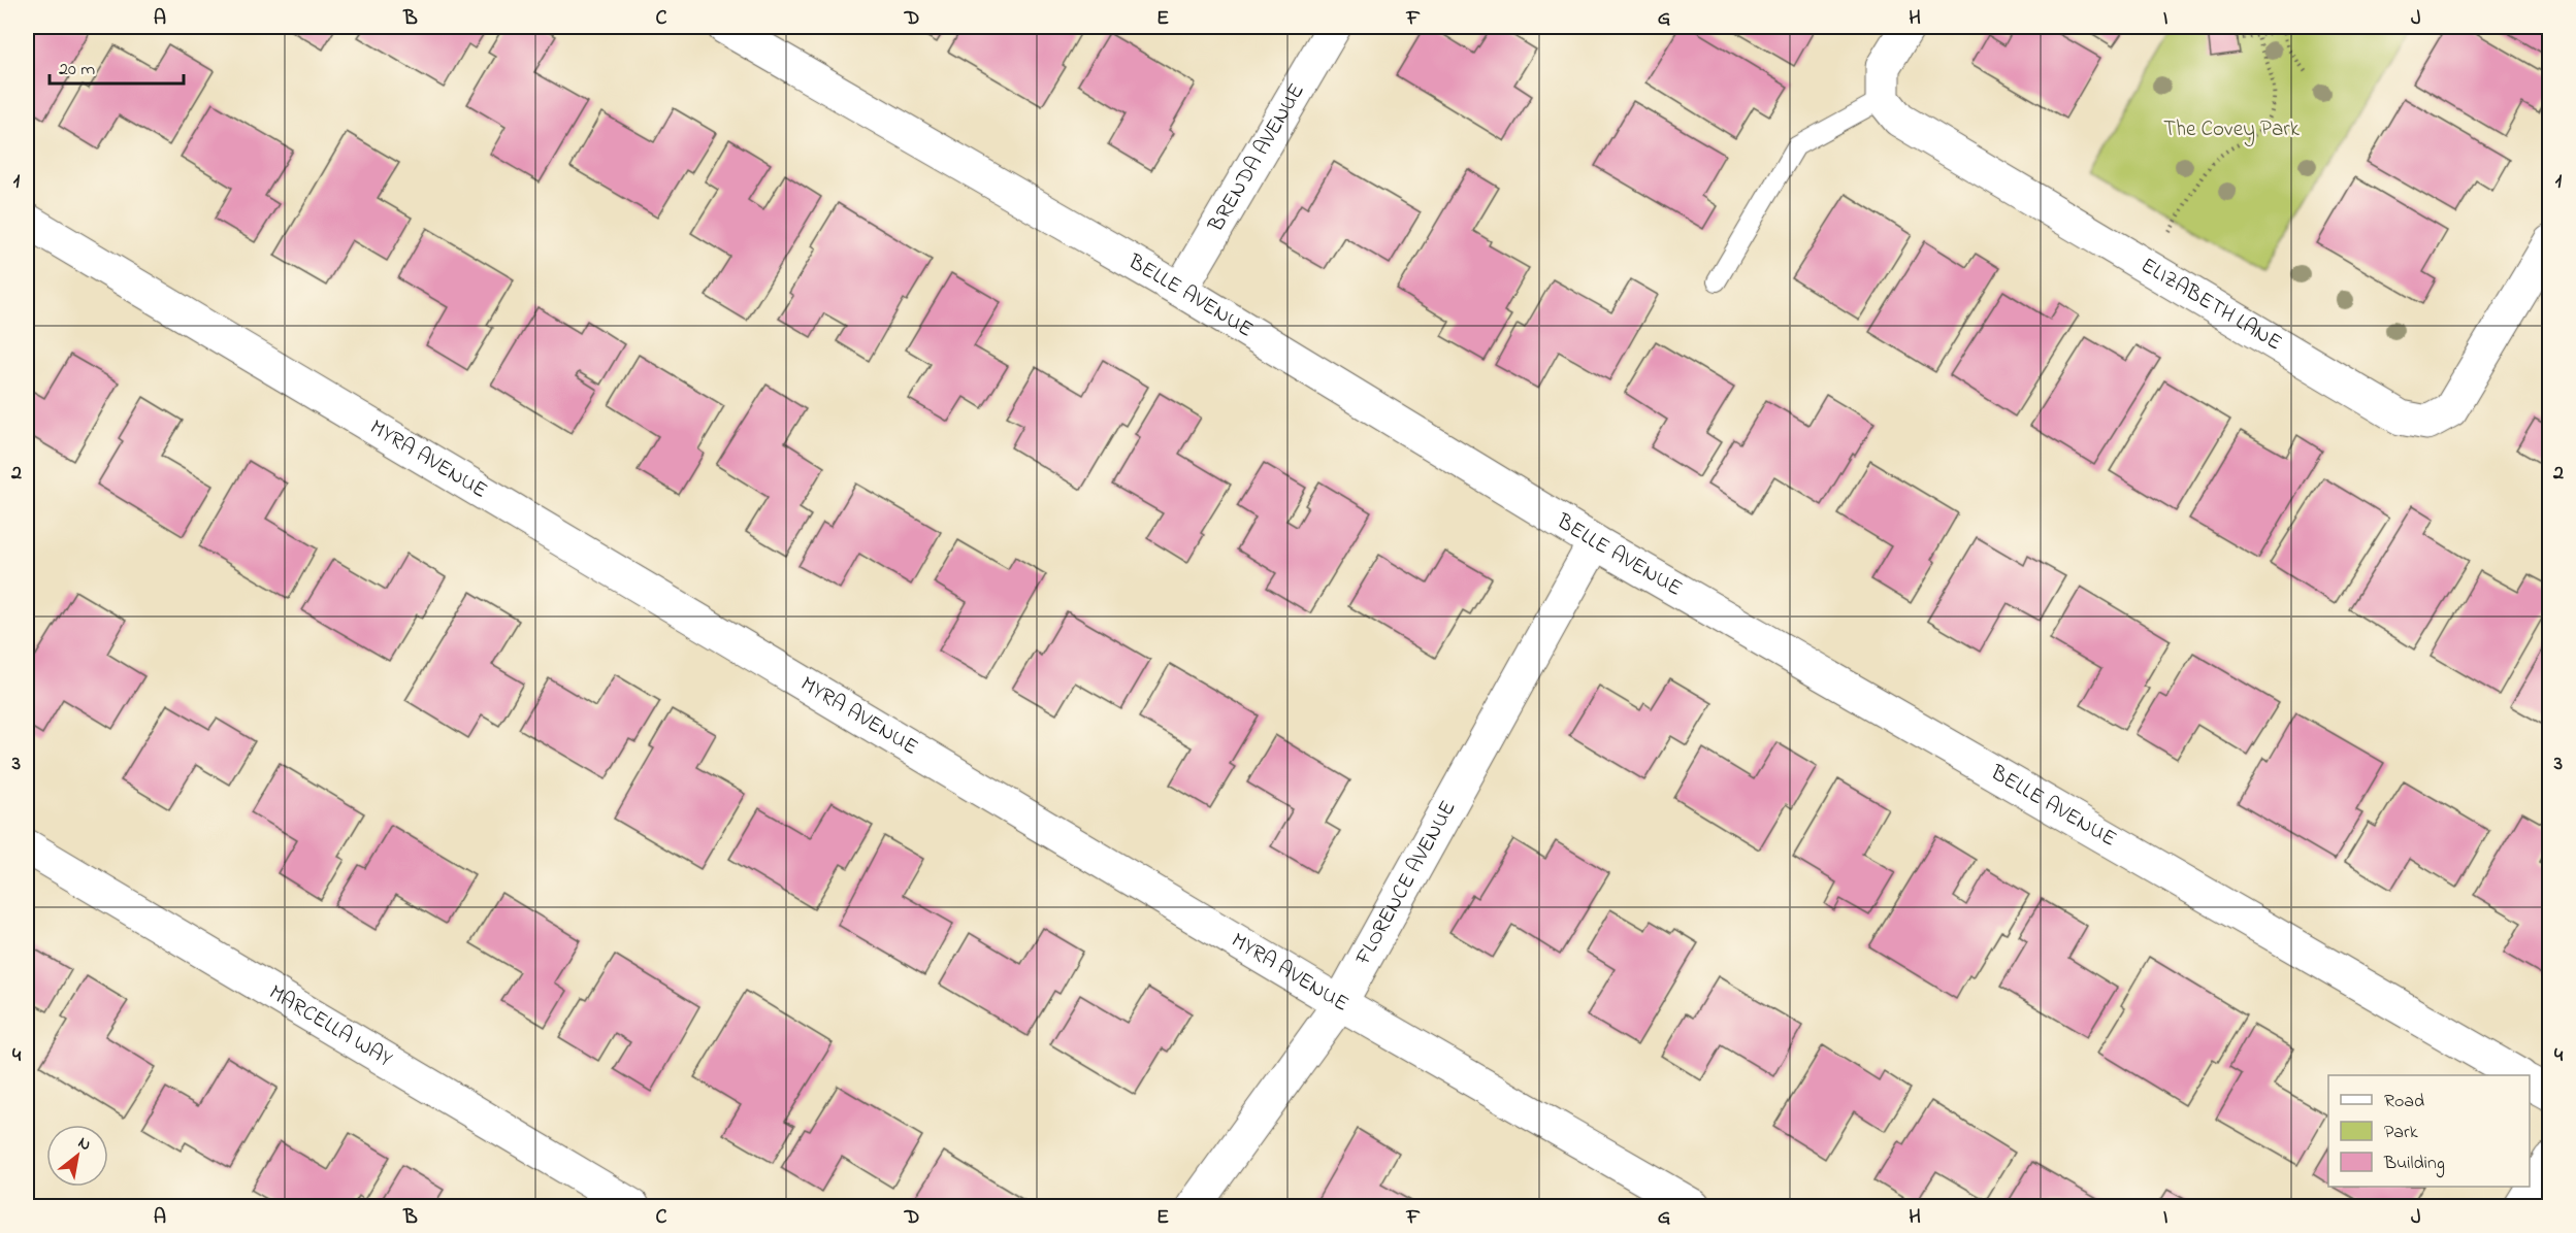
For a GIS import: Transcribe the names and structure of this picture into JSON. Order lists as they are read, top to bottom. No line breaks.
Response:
{"streets":{"street":["BRENDA AVENUE","BELLE AVENUE","ELIZABETH LANE","MYRA AVENUE","FLORENCE AVENUE","MARCELLA WAY"]},"crossings":[["BRENDA AVENUE","BELLE AVENUE"],["BELLE AVENUE","FLORENCE AVENUE"],["MYRA AVENUE","FLORENCE AVENUE"]],"parks":["The Covey Park"],"legend":["Road","Park","Building"],"scale_bar":"20 m","north":"top right","grid":{"columns":["A","B","C","D","E","F","G","H","I","J"],"rows":["1","2","3","4"]}}
